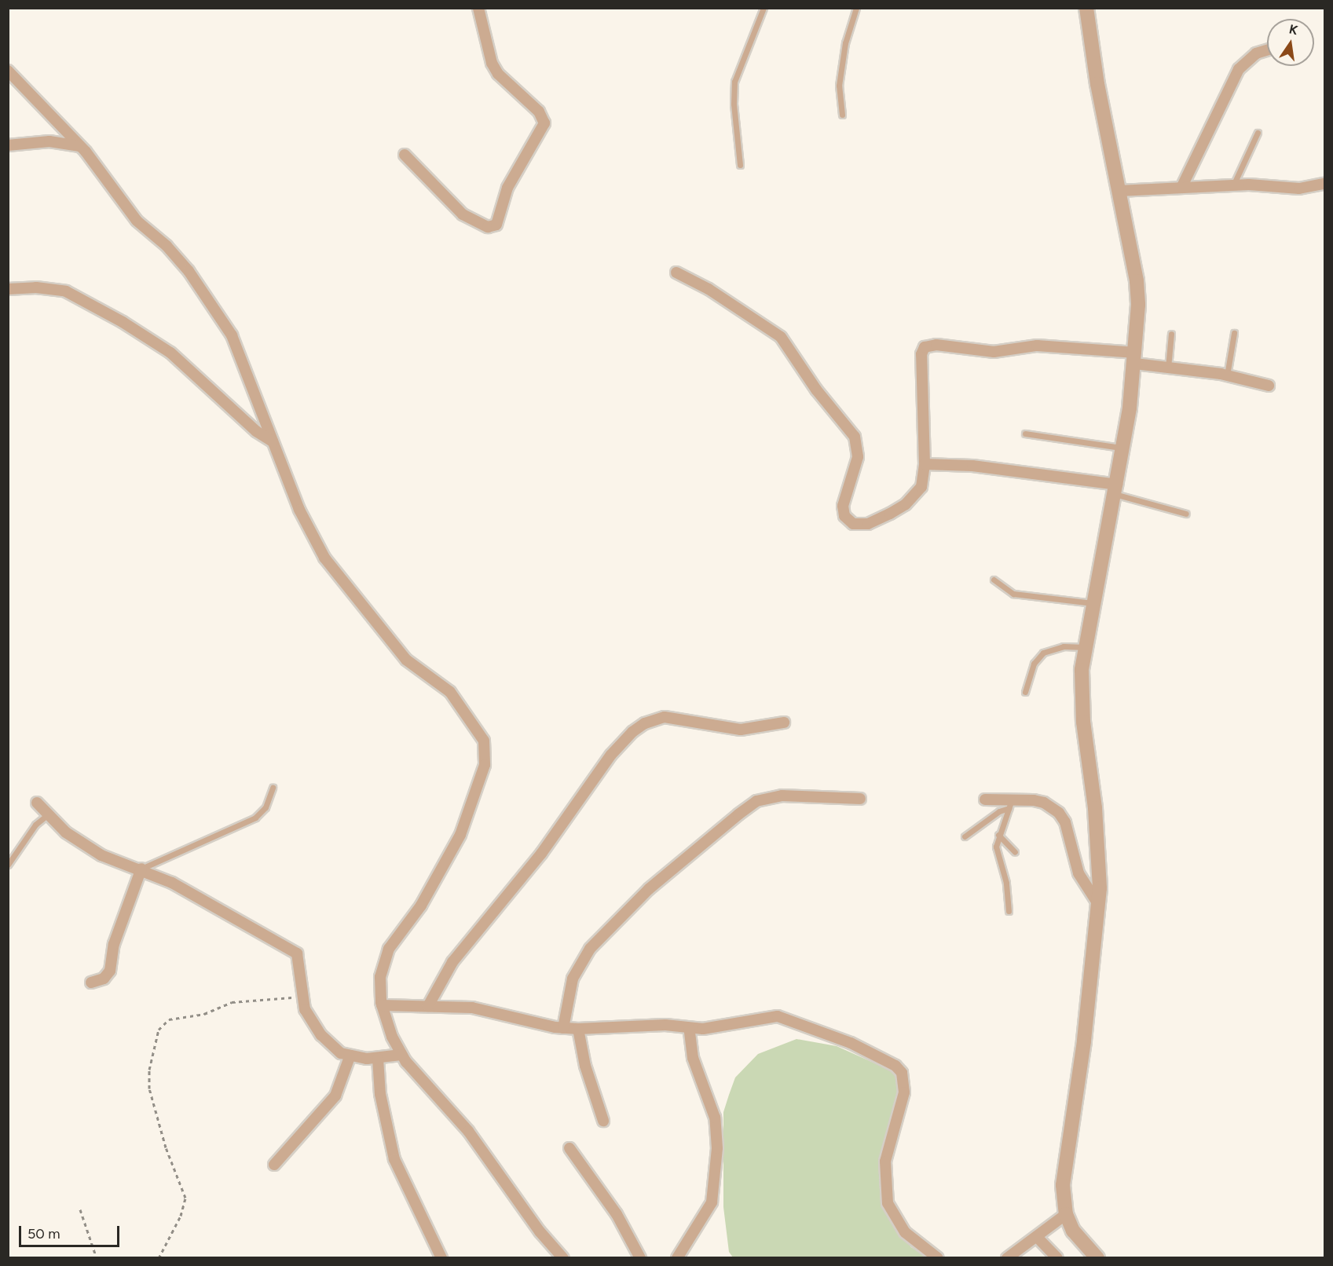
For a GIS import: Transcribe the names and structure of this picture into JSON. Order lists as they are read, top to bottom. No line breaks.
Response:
{"scale_bar":"50 m","north":"top"}
